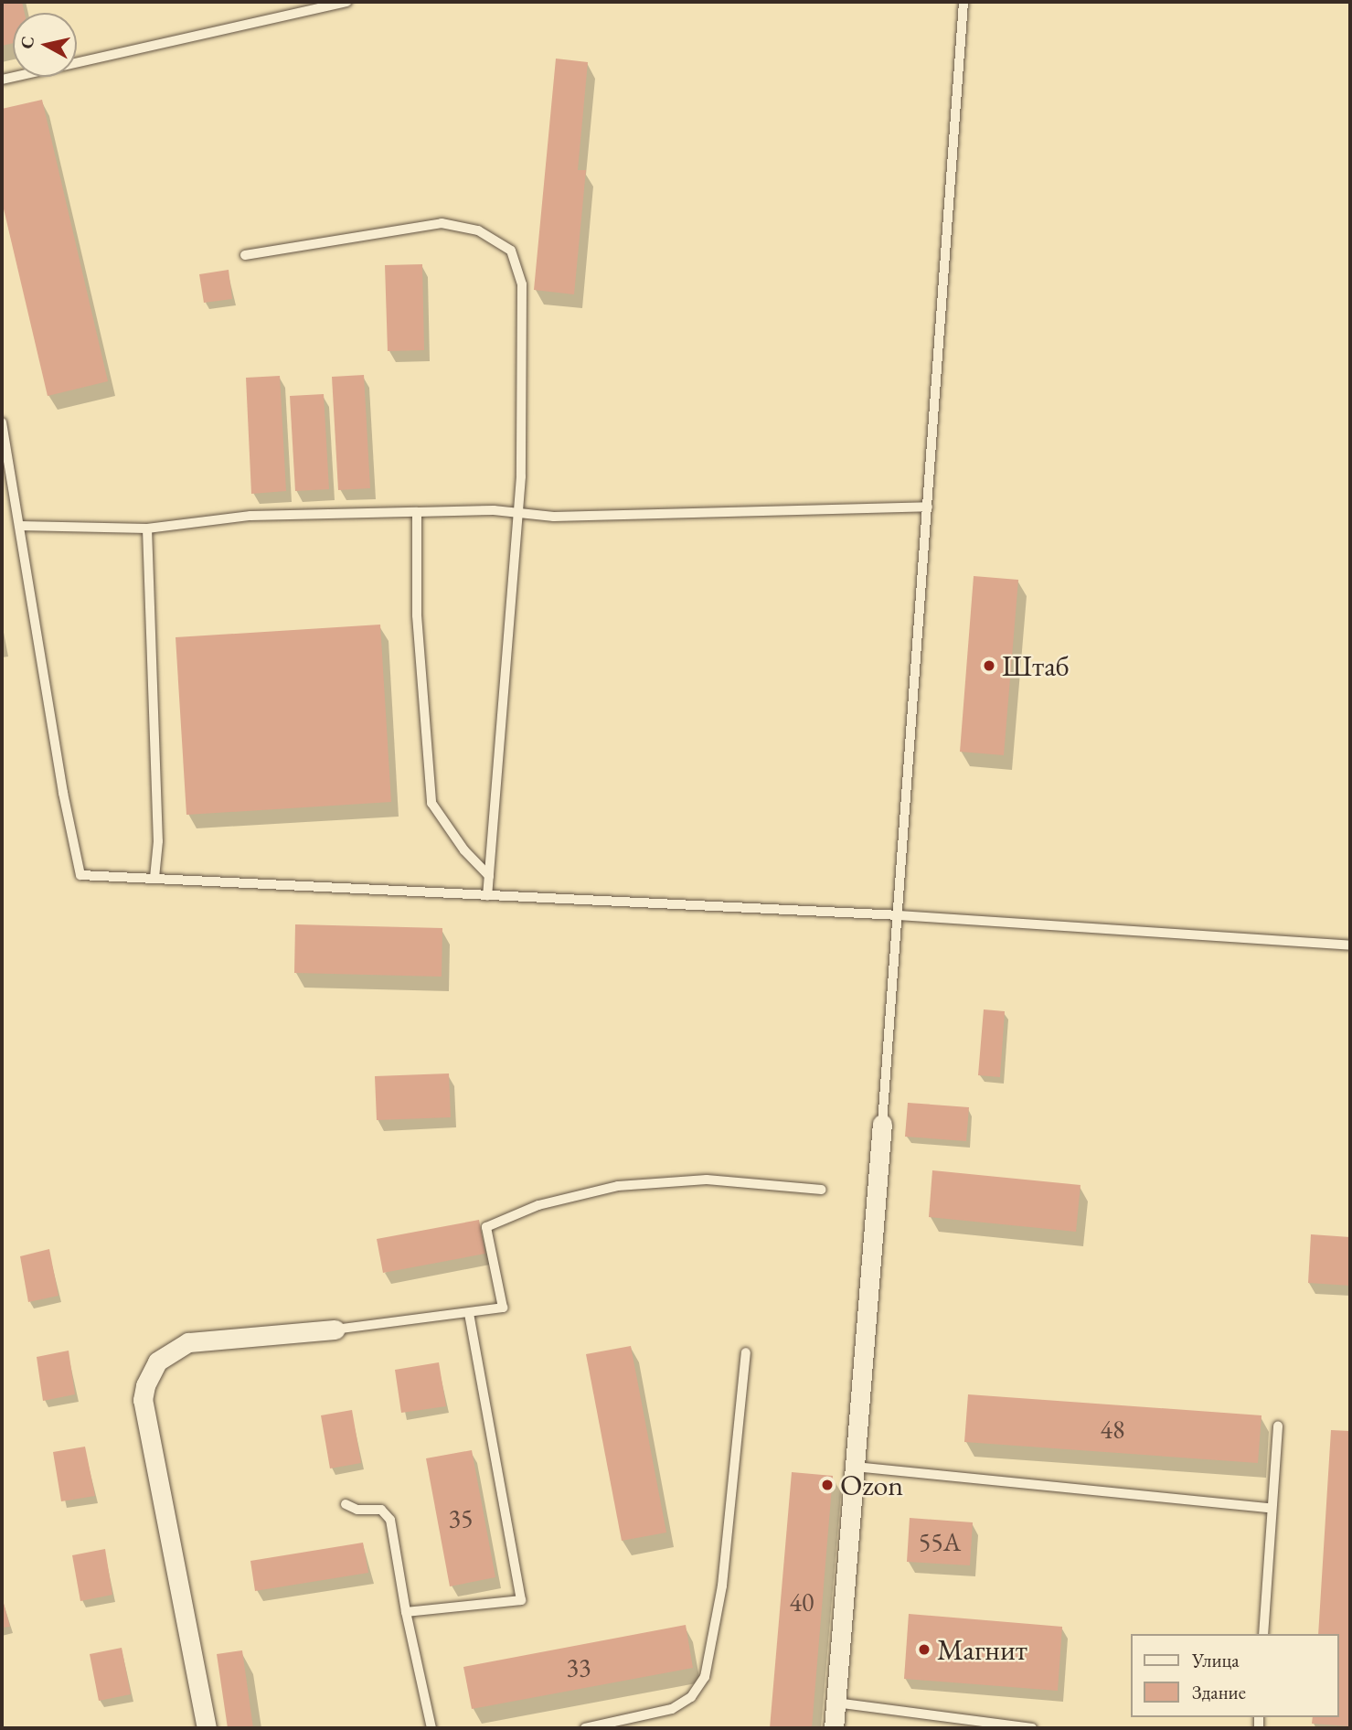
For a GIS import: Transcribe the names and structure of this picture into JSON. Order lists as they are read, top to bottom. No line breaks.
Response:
{"places":["Штаб","Ozon","Магнит"],"house_numbers":["48","35","55А","40","33"],"legend":["Улица","Здание"],"north":"left"}
